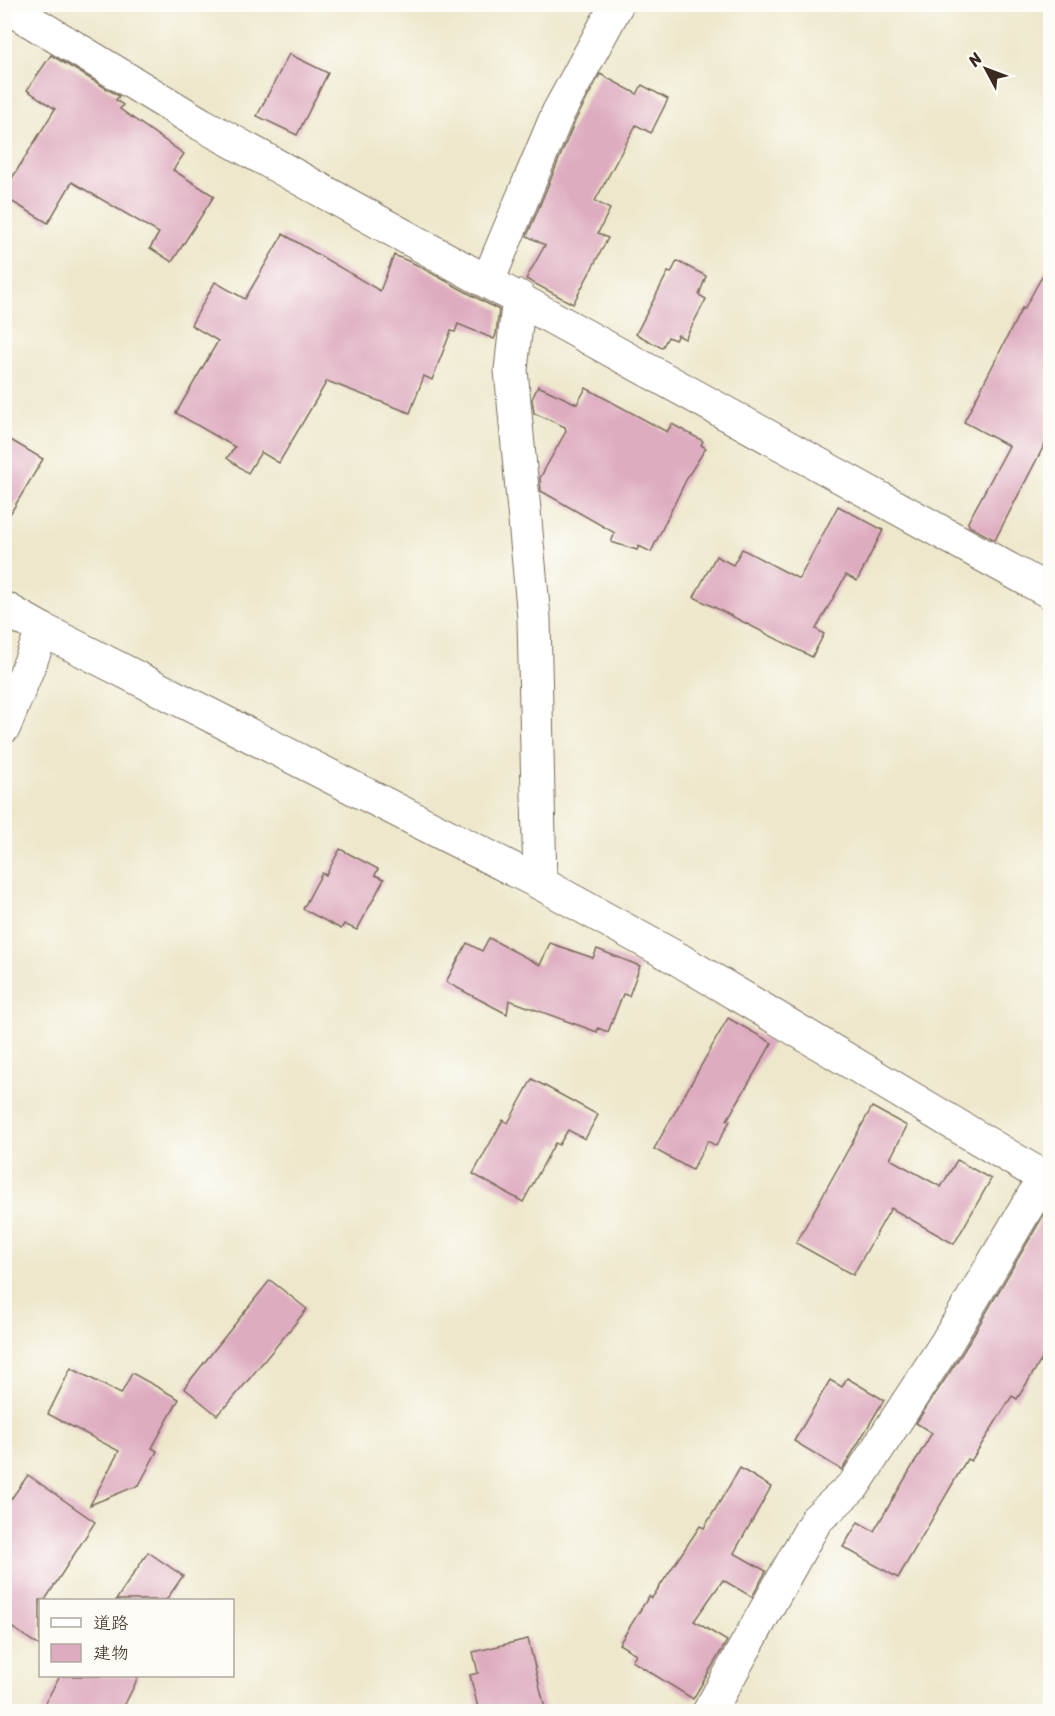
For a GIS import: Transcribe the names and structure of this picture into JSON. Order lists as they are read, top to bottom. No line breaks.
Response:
{"legend":["道路","建物"],"north":"top left"}
